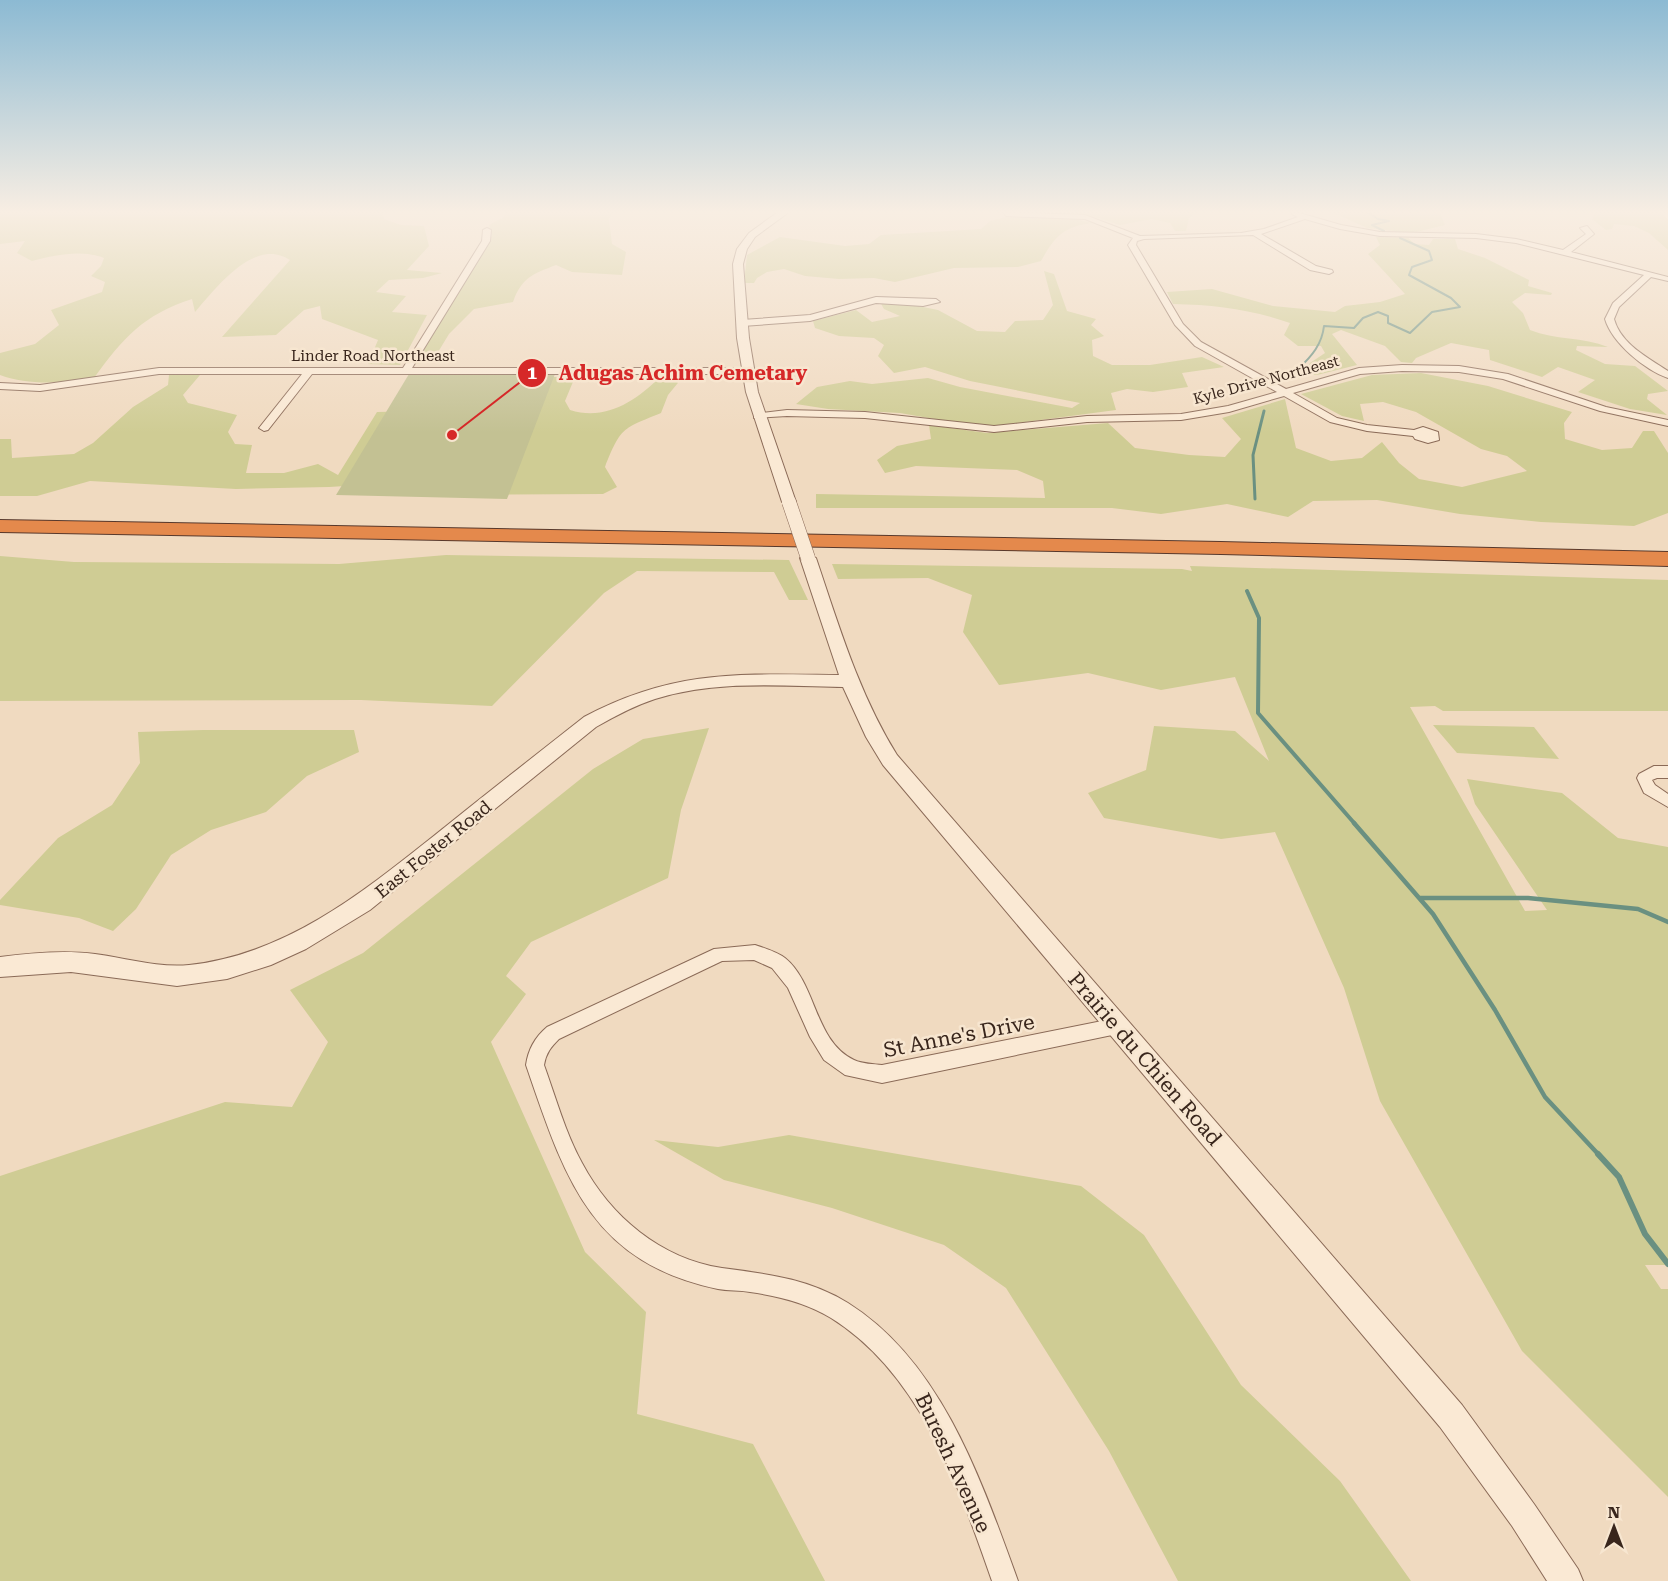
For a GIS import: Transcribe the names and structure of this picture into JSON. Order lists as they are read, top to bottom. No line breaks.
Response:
{"streets":{"street":["Linder Road Northeast","Kyle Drive Northeast","East Foster Road","St Anne's Drive","Prairie du Chien Road","Buresh Avenue"]},"crossings":[["Linder Road Northeast","Prairie du Chien Road"],["Kyle Drive Northeast","Prairie du Chien Road"],["East Foster Road","Prairie du Chien Road"],["St Anne's Drive","Prairie du Chien Road"],["St Anne's Drive","Buresh Avenue"]],"places":["Adugas Achim Cemetary"],"north":"top"}
